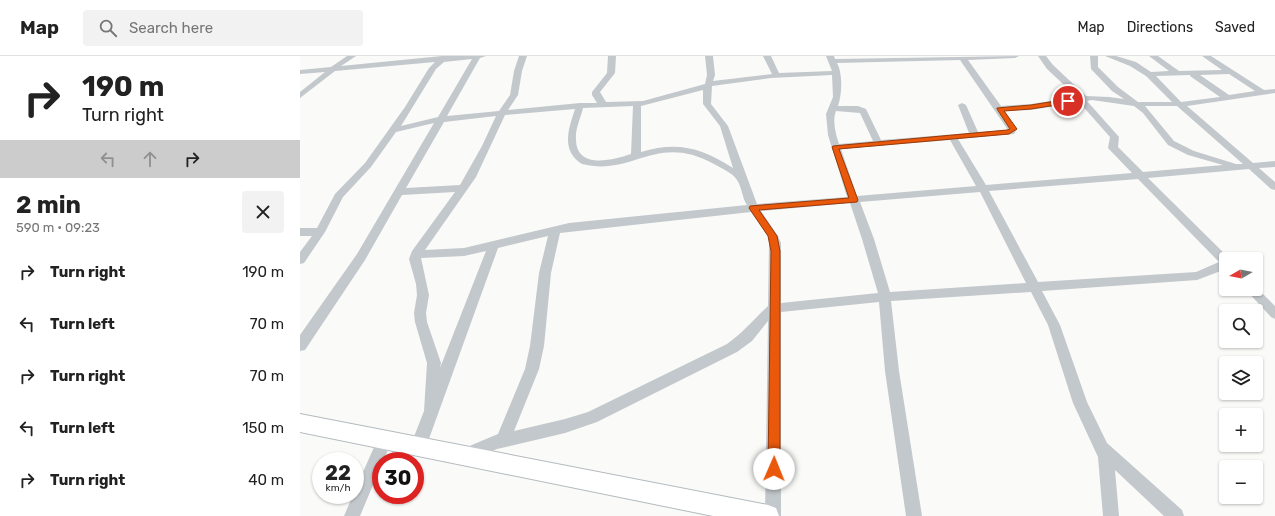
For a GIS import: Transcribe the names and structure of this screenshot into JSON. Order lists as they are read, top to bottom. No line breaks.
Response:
{"north":"left","page":{"header":"Map","search":"Search here","nav":["Map","Directions","Saved"],"turn":["190 m","Turn right"],"heading":["2 min","590 m · 09:23"],"list":[{"name":"Turn right","value":"190 m"},{"name":"Turn left","value":"70 m"},{"name":"Turn right","value":"70 m"},{"name":"Turn left","value":"150 m"},{"name":"Turn right","value":"40 m"}],"map_buttons":["+","−"],"speed":"22 km/h","limit":"30"}}
